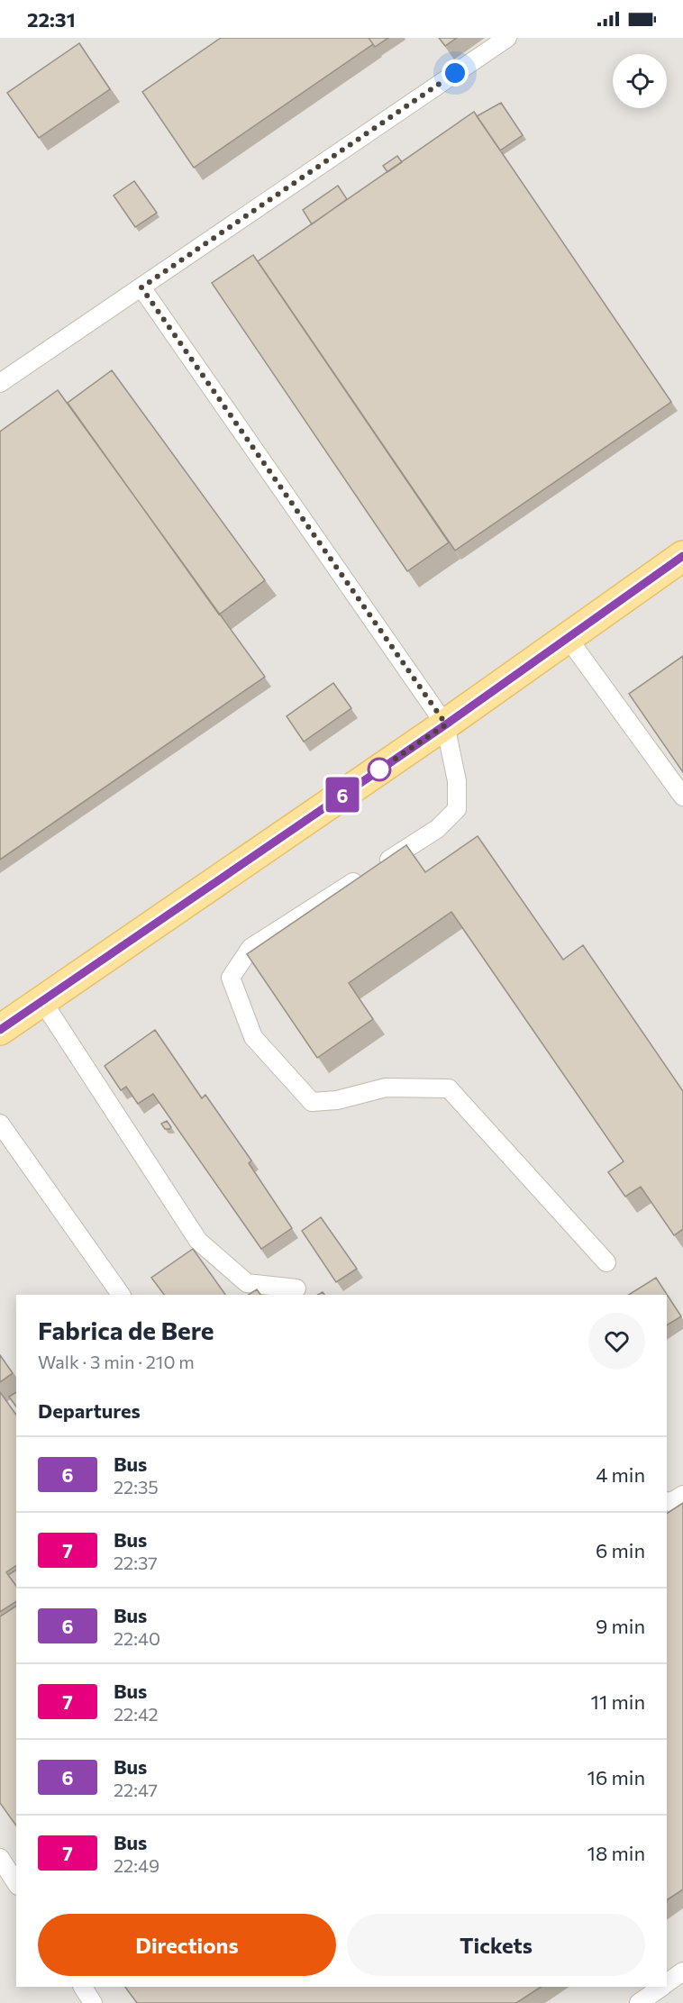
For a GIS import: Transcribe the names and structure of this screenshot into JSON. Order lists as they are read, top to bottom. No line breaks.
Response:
{"lines":["bus line 6"],"page":{"status":"22:31","on_map":"6","heading":[["Fabrica de Bere","Walk · 3 min · 210 m"],"Departures"],"list":[{"mark":"6","name":"Bus","note":"22:35","value":"4 min"},{"mark":"7","name":"Bus","note":"22:37","value":"6 min"},{"mark":"6","name":"Bus","note":"22:40","value":"9 min"},{"mark":"7","name":"Bus","note":"22:42","value":"11 min"},{"mark":"6","name":"Bus","note":"22:47","value":"16 min"},{"mark":"7","name":"Bus","note":"22:49","value":"18 min"}],"buttons":["Directions","Tickets"]}}
